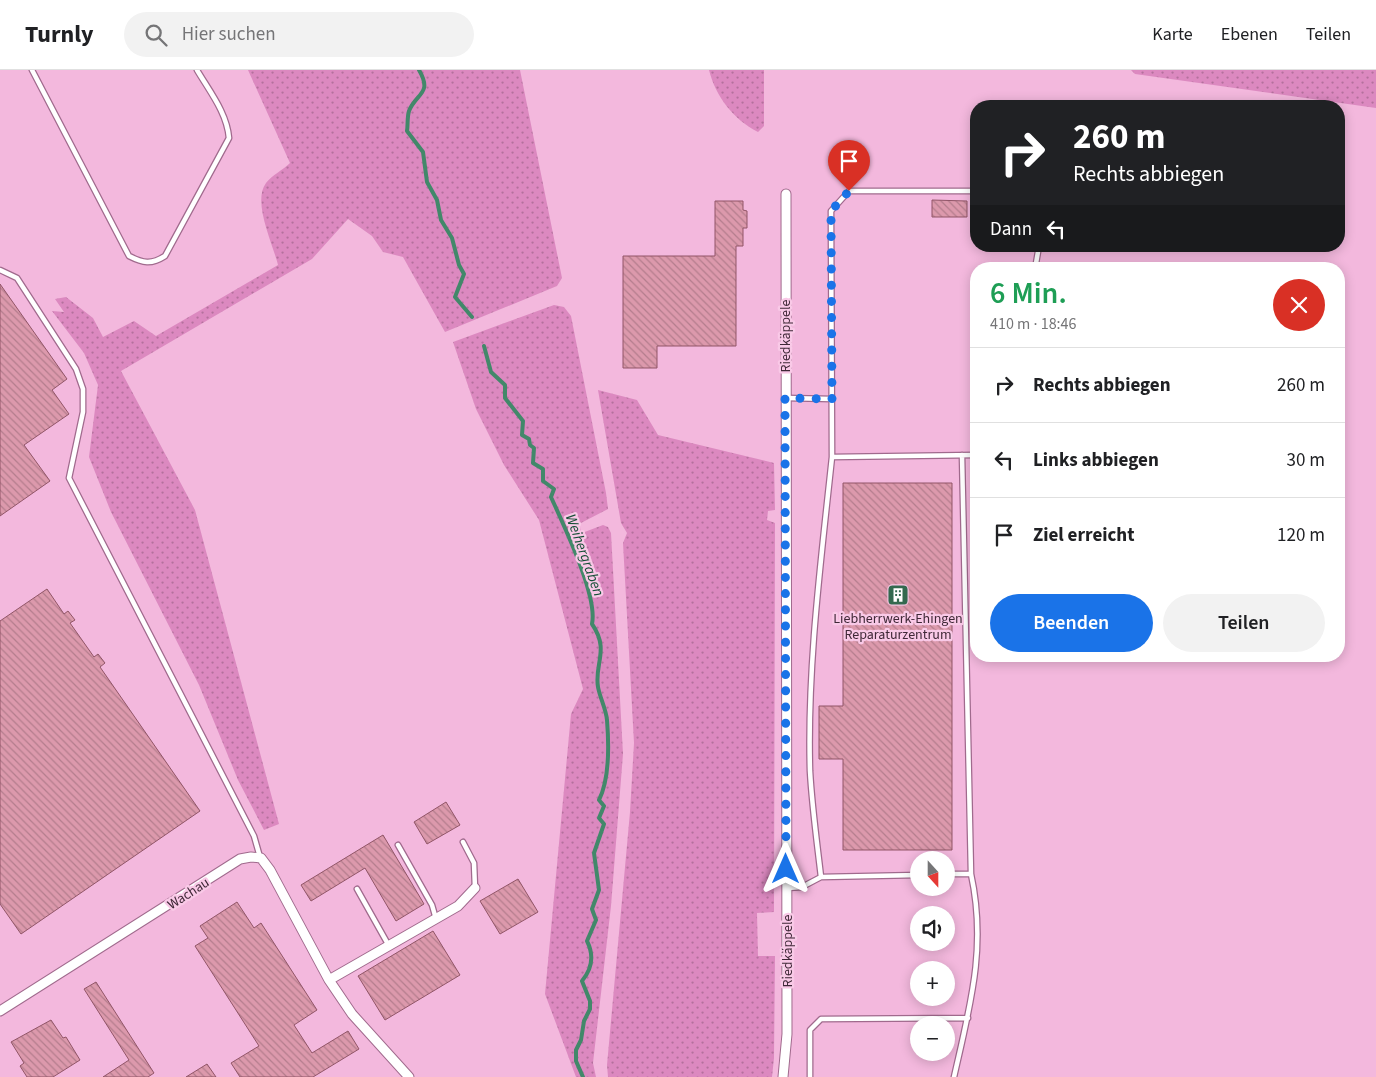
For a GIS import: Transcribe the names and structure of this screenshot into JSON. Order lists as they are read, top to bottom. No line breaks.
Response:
{"streets":{"street":["Riedkäppele","Wachau"]},"water":["Weihergraben"],"places":{"building":["Liebherrwerk-Ehingen Reparaturzentrum"]},"north":"bottom","page":{"header":"Turnly","search":"Hier suchen","nav":["Karte","Ebenen","Teilen"],"turn":["260 m","Rechts abbiegen"],"then":"Dann","heading":["6 Min.","410 m · 18:46"],"list":[{"name":"Rechts abbiegen","value":"260 m"},{"name":"Links abbiegen","value":"30 m"},{"name":"Ziel erreicht","value":"120 m"}],"buttons":["Beenden","Teilen"],"map_buttons":["+","−"]}}
